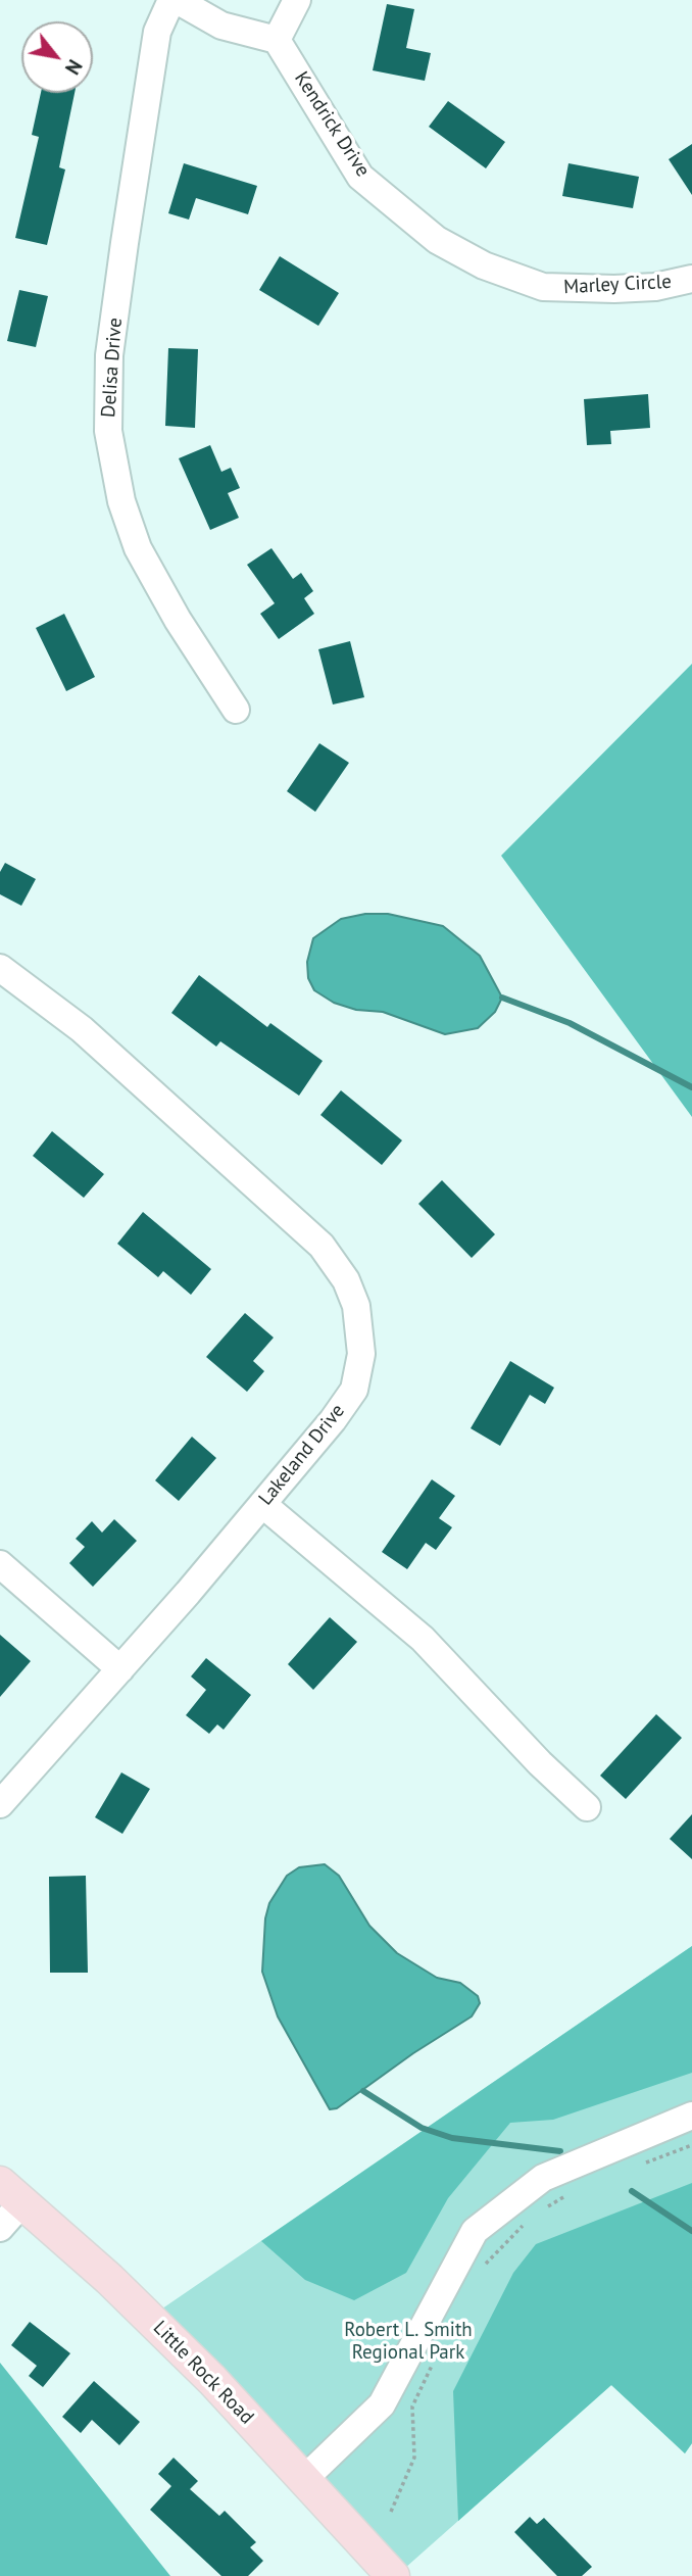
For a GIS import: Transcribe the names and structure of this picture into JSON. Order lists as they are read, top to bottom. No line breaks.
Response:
{"streets":{"main road":["Little Rock Road"],"street":["Kendrick Drive","Marley Circle","Delisa Drive","Lakeland Drive"]},"crossings":[["Kendrick Drive","Marley Circle"]],"parks":["Robert L. Smith Regional Park"],"north":"bottom right"}
